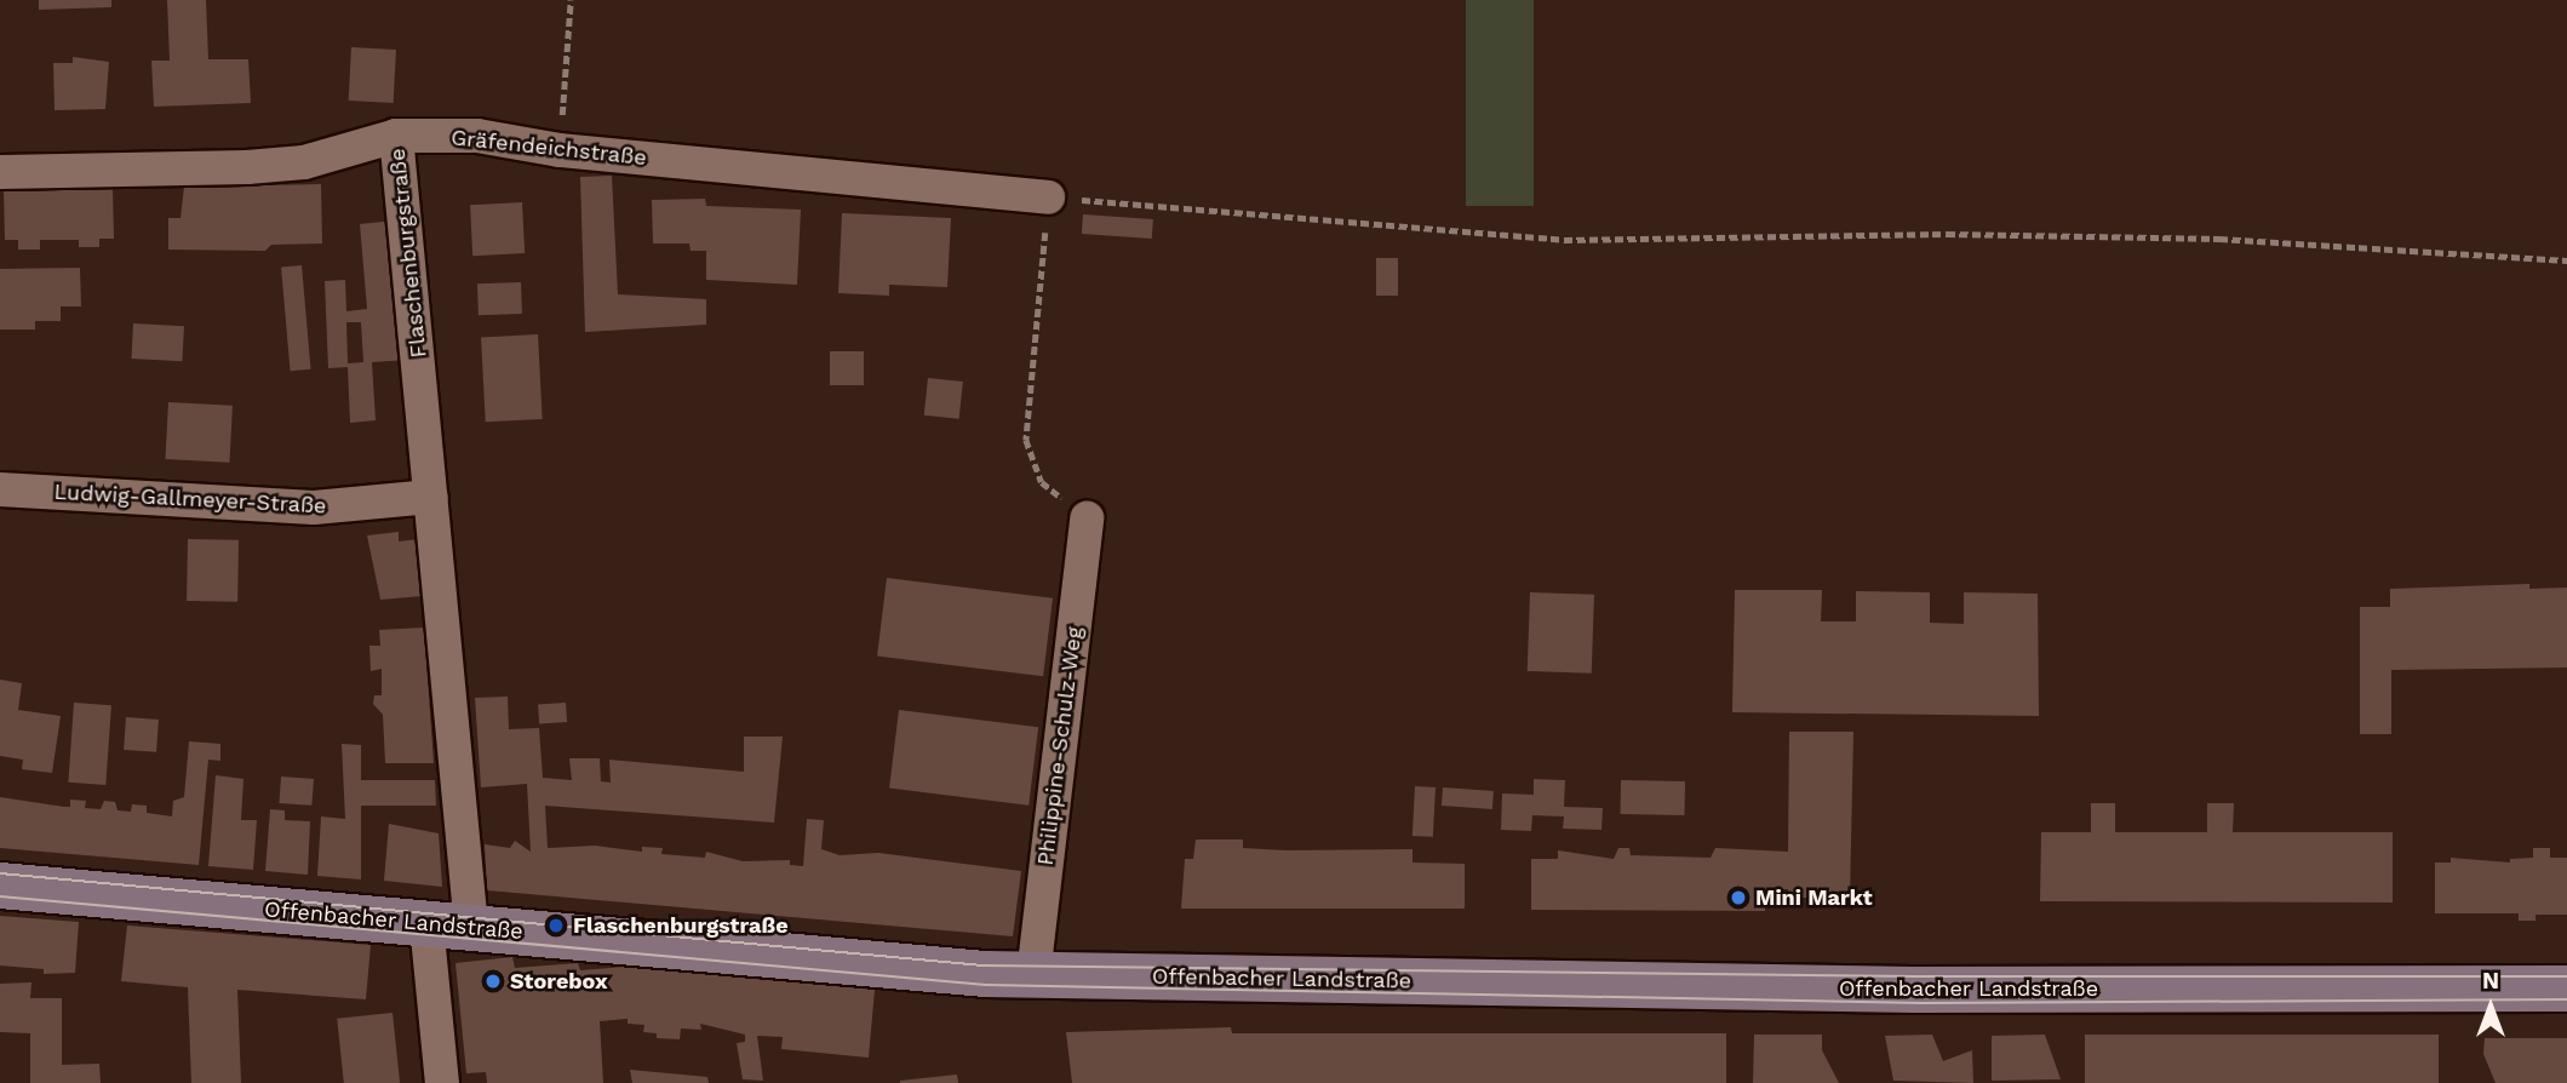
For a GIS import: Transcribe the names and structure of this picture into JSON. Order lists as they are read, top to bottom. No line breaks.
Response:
{"streets":{"main road":["Offenbacher Landstraße"],"street":["Gräfendeichstraße","Flaschenburgstraße","Ludwig-Gallmeyer-Straße","Philippine-Schulz-Weg"]},"crossings":[["Gräfendeichstraße","Flaschenburgstraße"],["Flaschenburgstraße","Ludwig-Gallmeyer-Straße"],["Flaschenburgstraße","Offenbacher Landstraße"],["Philippine-Schulz-Weg","Offenbacher Landstraße"]],"places":["Mini Markt","Flaschenburgstraße","Storebox"],"north":"top"}
